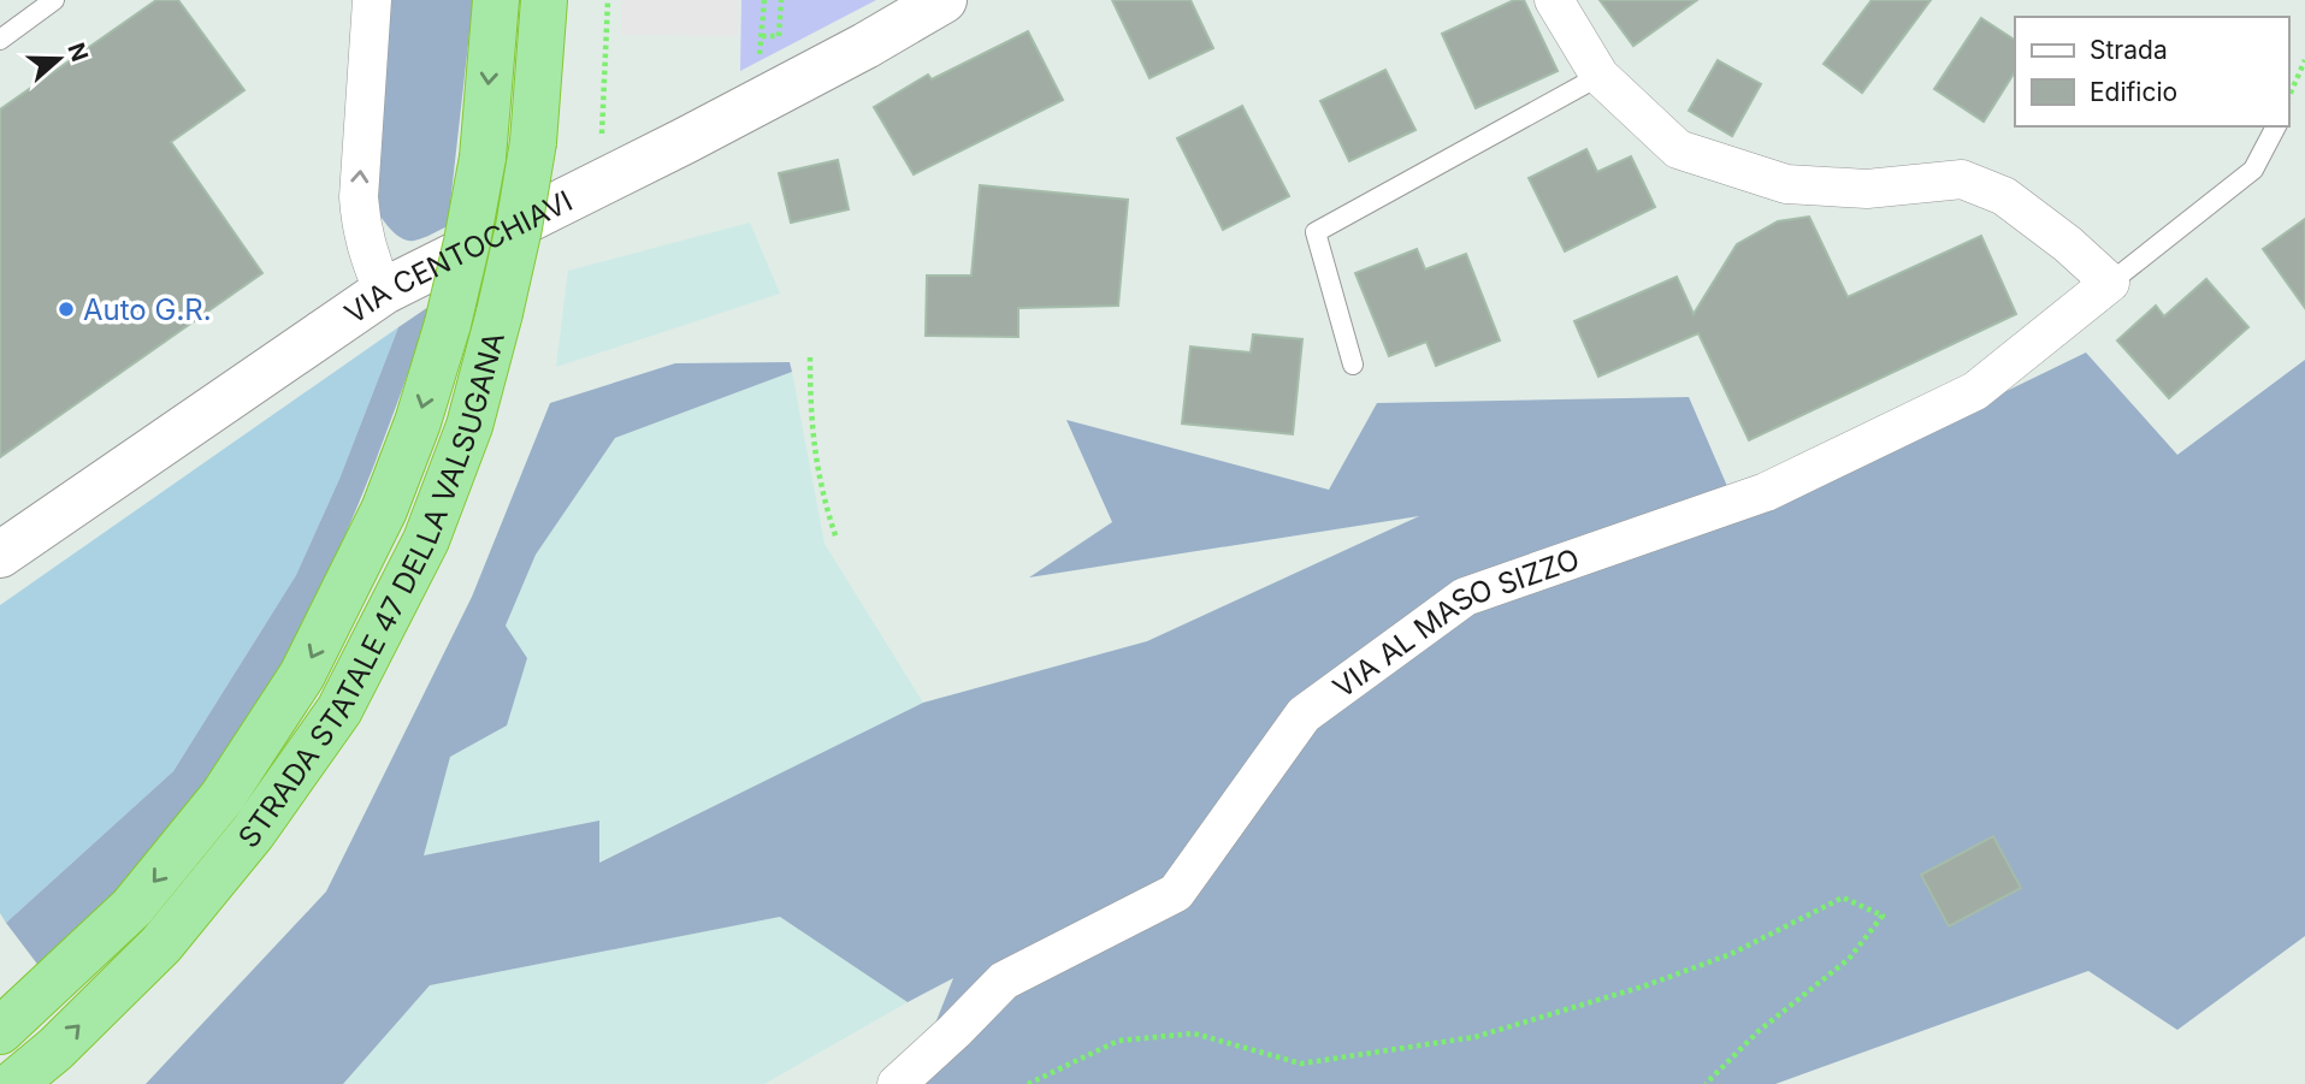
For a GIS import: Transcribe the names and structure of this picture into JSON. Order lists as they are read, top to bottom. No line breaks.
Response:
{"streets":{"highway":["STRADA STATALE 47 DELLA VALSUGANA"],"street":["VIA CENTOCHIAVI","VIA AL MASO SIZZO"]},"places":["Auto G.R."],"legend":["Strada","Edificio"],"north":"right"}
